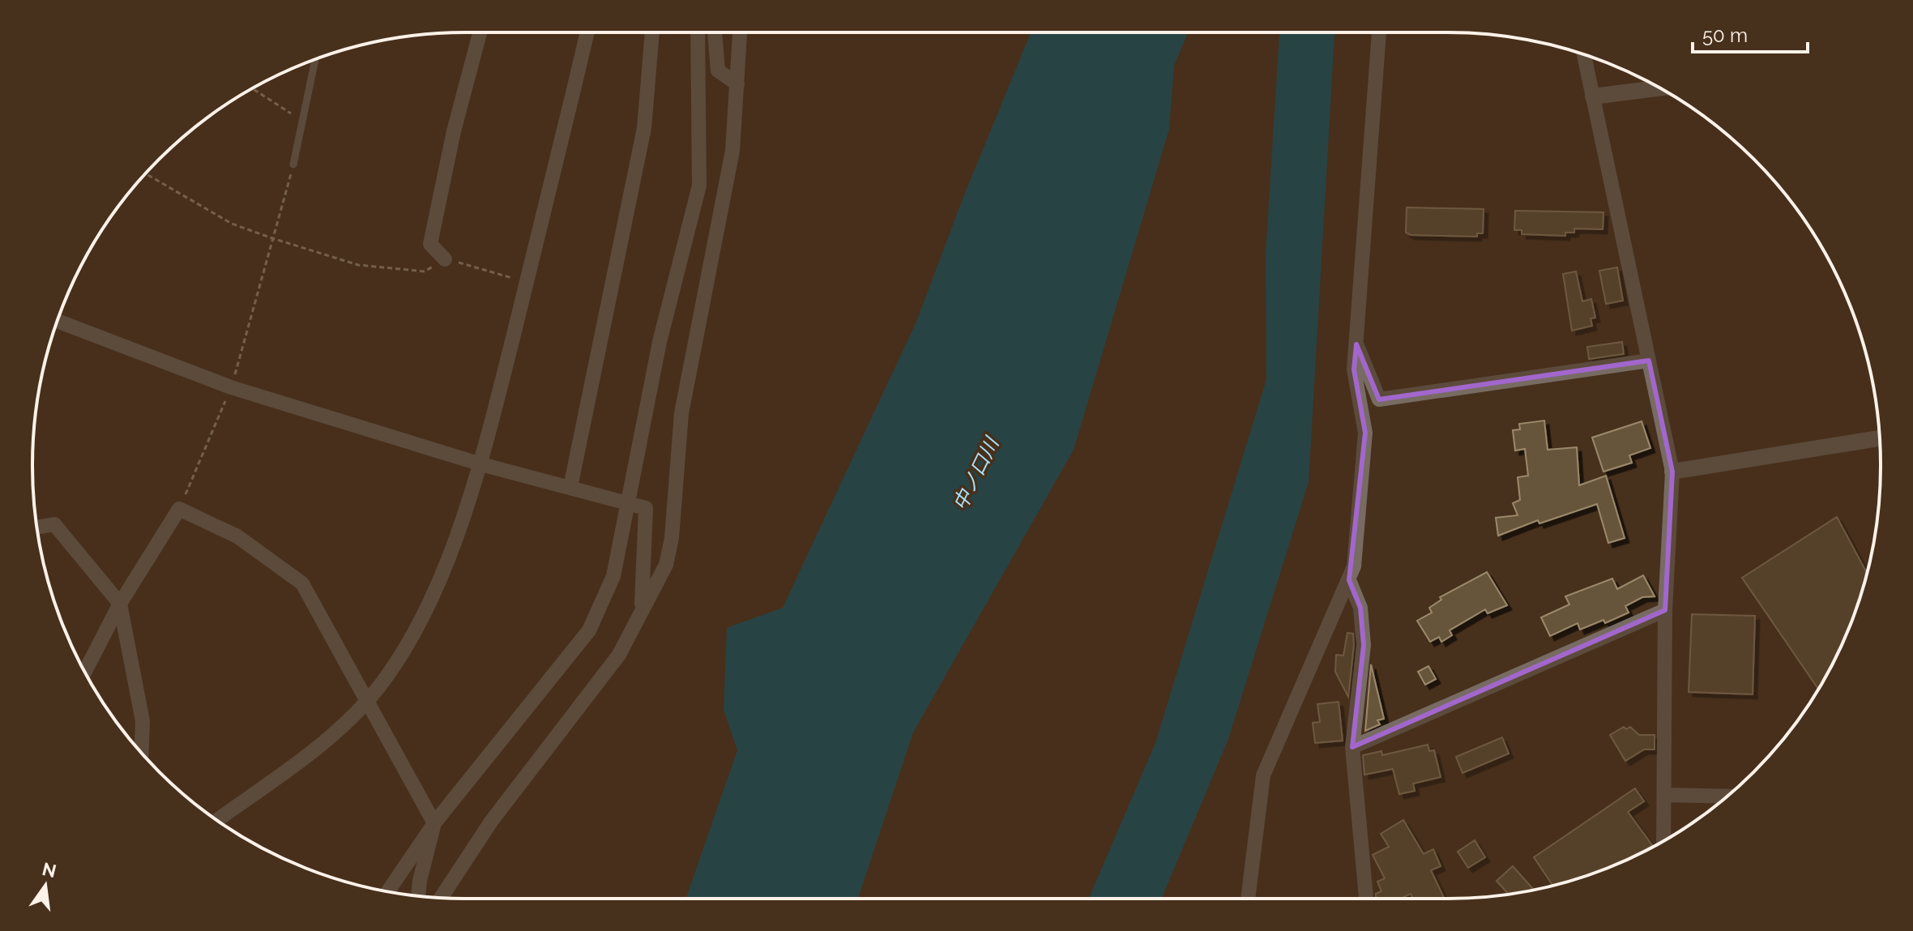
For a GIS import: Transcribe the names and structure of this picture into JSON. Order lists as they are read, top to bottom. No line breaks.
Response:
{"water":["中ノ口川"],"scale_bar":"50 m","north":"top"}
